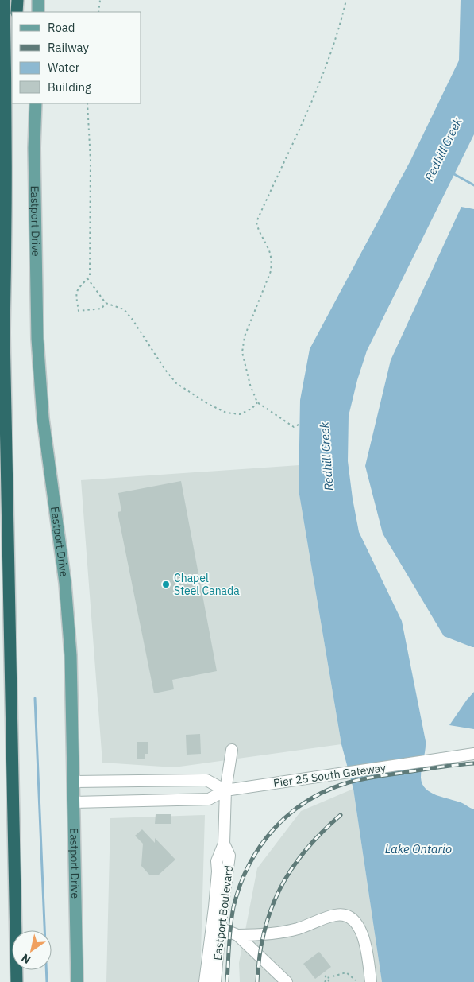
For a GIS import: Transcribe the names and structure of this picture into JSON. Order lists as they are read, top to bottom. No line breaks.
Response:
{"streets":{"main road":["Eastport Drive"],"street":["Pier 25 South Gateway","Eastport Boulevard"]},"crossings":[["Eastport Drive","Pier 25 South Gateway"],["Pier 25 South Gateway","Eastport Boulevard"]],"water":["Redhill Creek","Lake Ontario"],"places":["Chapel Steel Canada"],"legend":["Road","Railway","Water","Building"],"north":"bottom left"}
